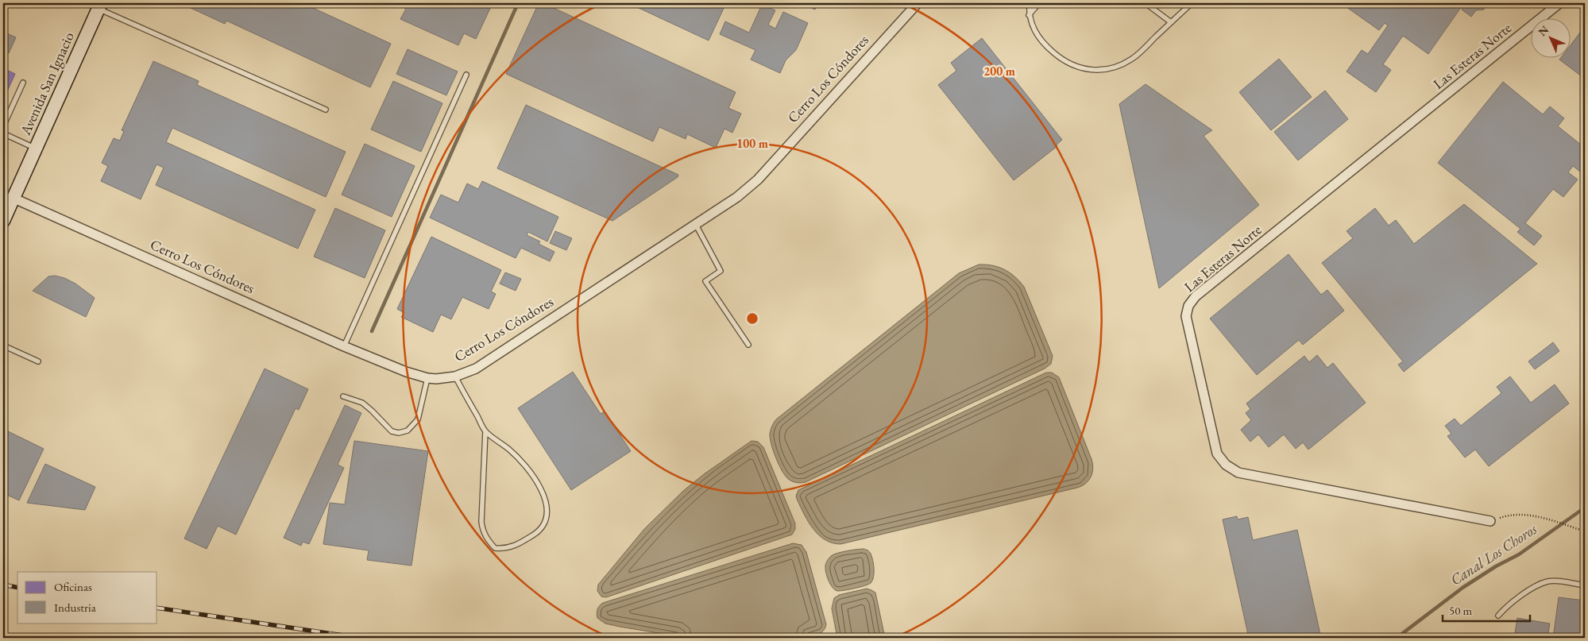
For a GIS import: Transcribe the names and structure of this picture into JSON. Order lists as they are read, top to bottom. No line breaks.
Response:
{"streets":{"main road":["Avenida San Ignacio"],"street":["Las Esteras Norte","Cerro Los Cóndores"]},"crossings":[["Cerro Los Cóndores","Avenida San Ignacio"]],"water":["Canal Los Choros"],"legend":["Oficinas","Industria"],"scale_bar":"50 m","north":"top left","rings":["200 m","100 m"]}
